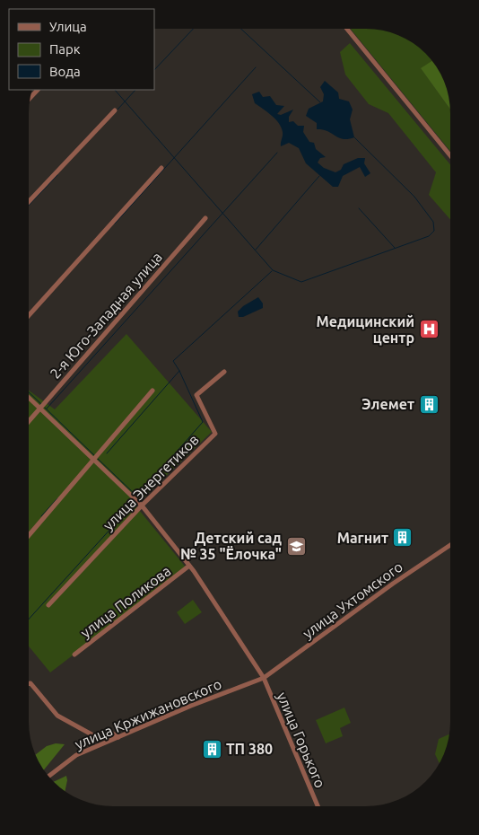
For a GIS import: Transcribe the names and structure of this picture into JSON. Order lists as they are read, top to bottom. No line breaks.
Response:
{"streets":{"street":["2-я Юго-Западная улица","улица Энергетиков","улица Ухтомского","улица Поликова","улица Кржижановского","улица Горького"]},"crossings":[["2-я Юго-Западная улица","улица Горького"],["улица Энергетиков","улица Горького"],["улица Ухтомского","улица Кржижановского"],["улица Ухтомского","улица Горького"],["улица Поликова","улица Горького"],["улица Кржижановского","улица Горького"]],"places":{"hospital":["Медицинский центр"],"building":["Элемет","Магнит","ТП 380"],"school or university":["Детский сад № 35 \"Ёлочка\""]},"legend":["Улица","Парк","Вода"]}
